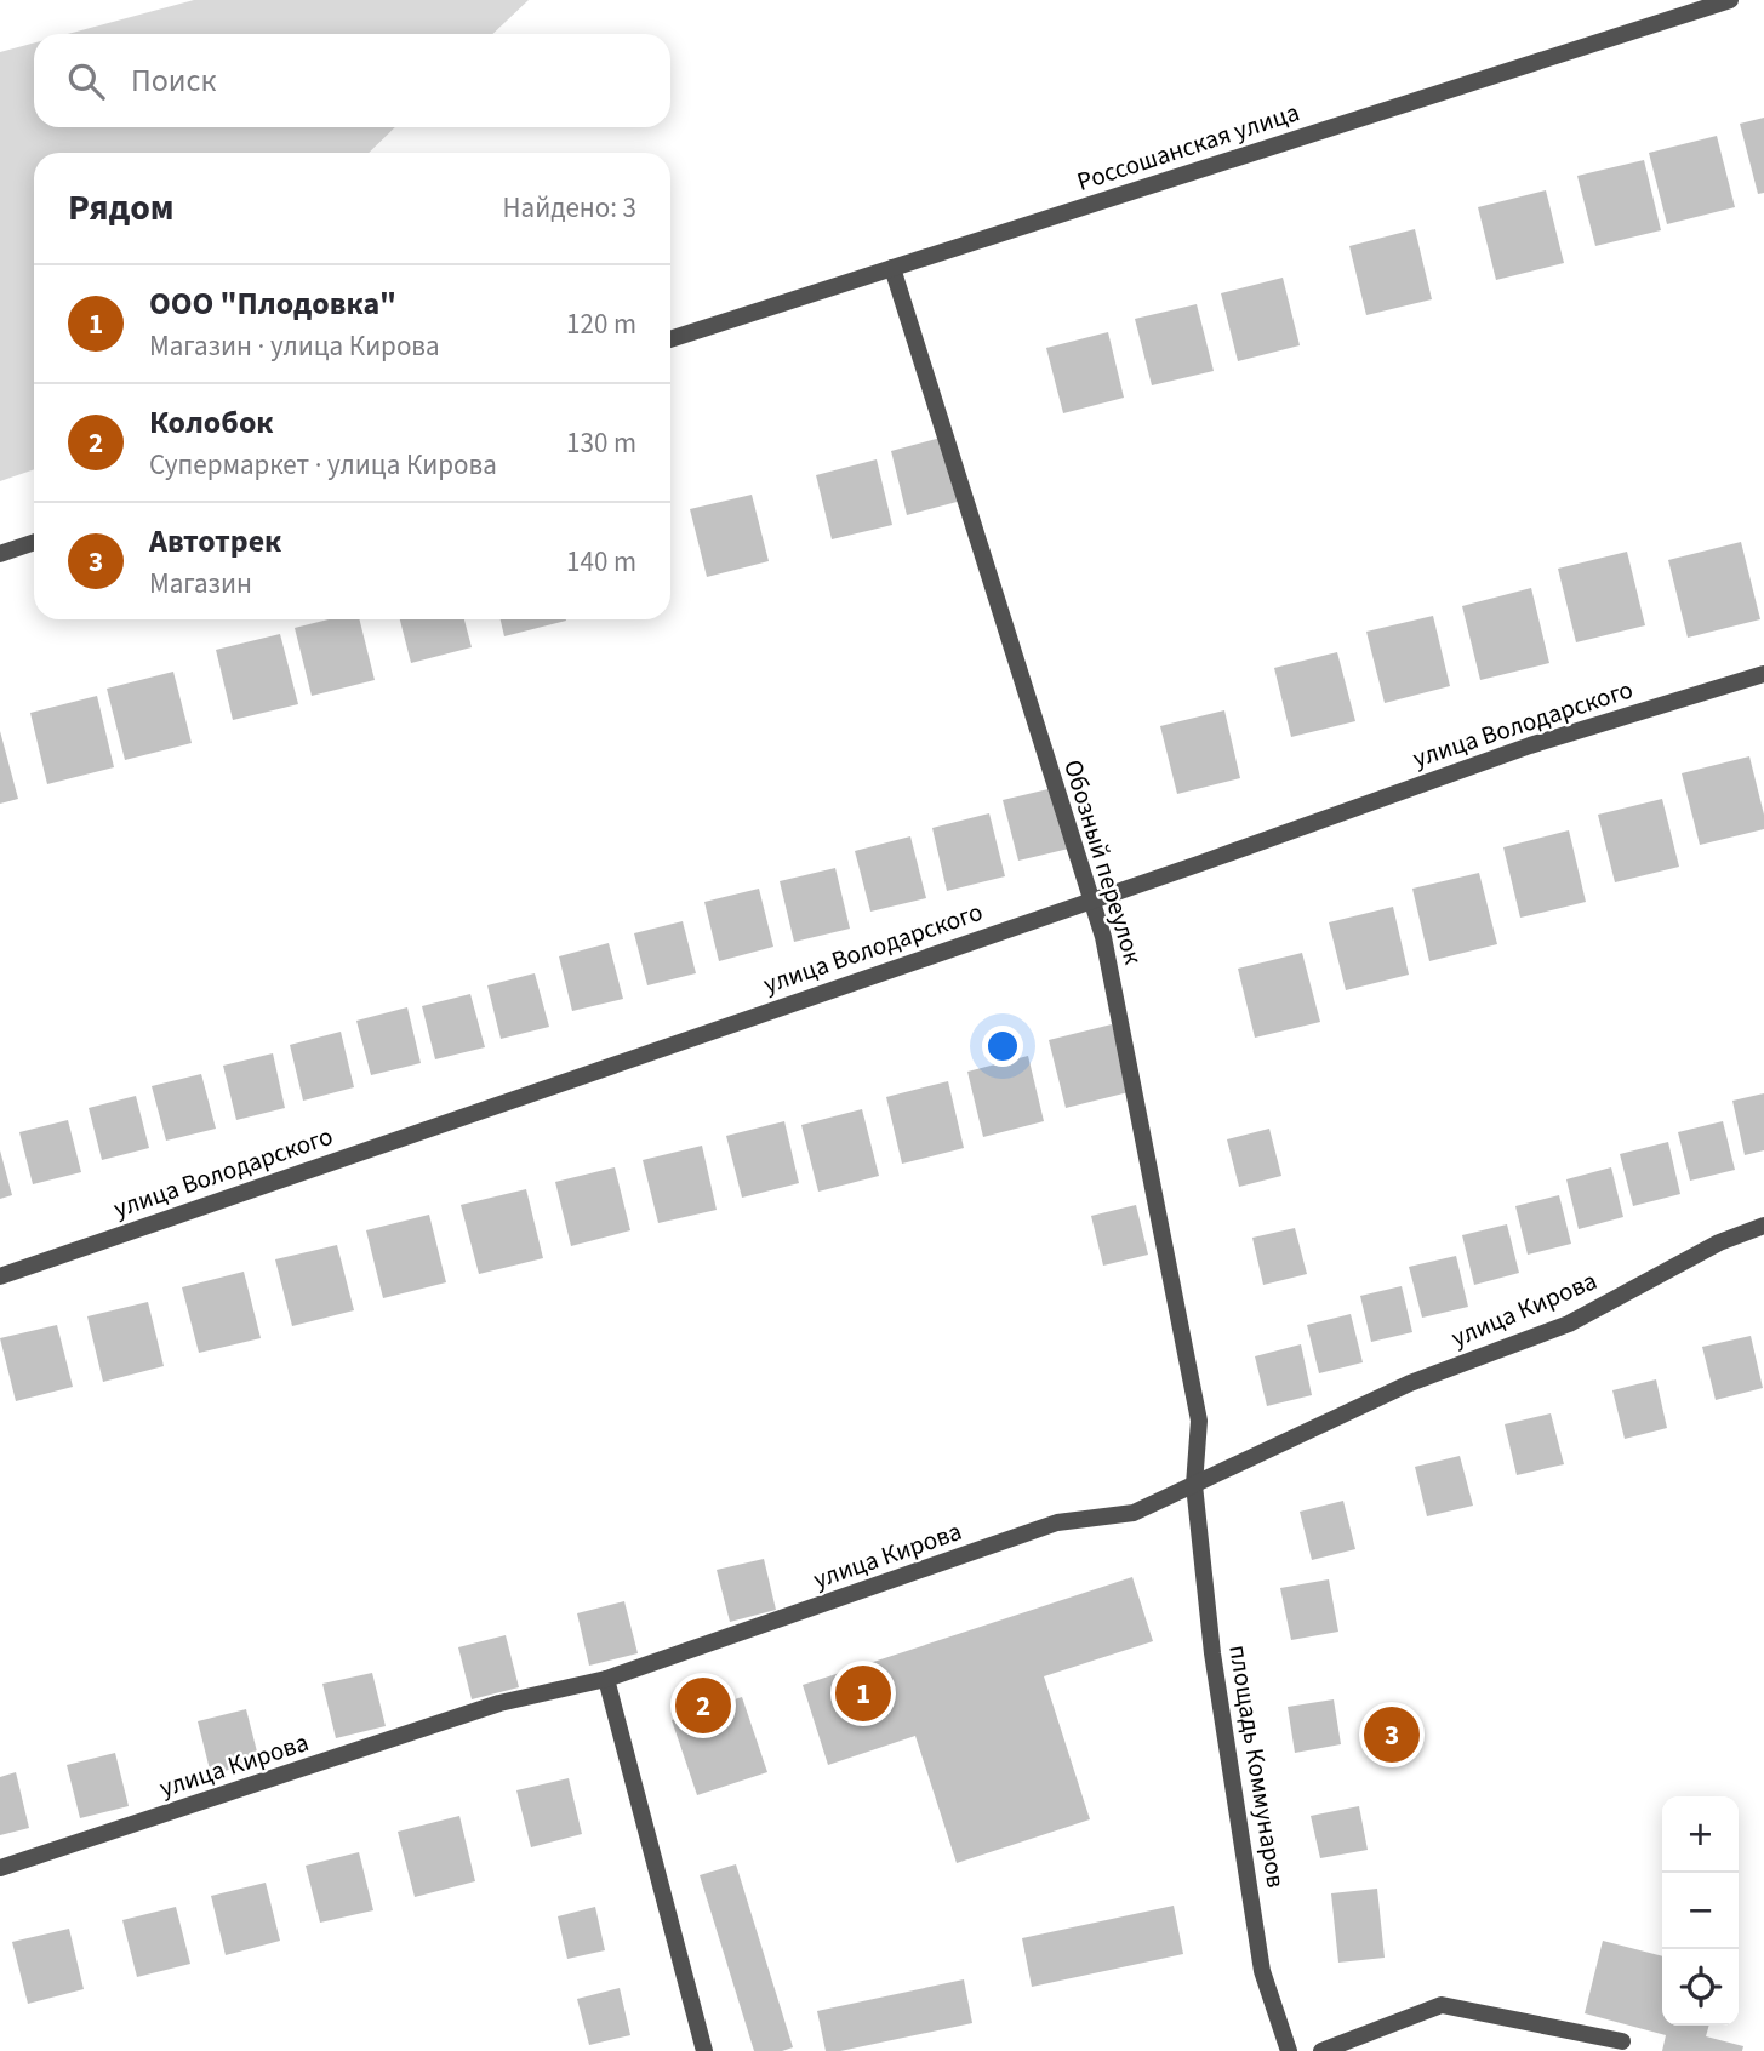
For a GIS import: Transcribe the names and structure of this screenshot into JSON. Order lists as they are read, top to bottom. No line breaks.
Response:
{"streets":{"street":["Россошанская улица","улица Володарского","Обозный переулок","улица Кирова","площадь Коммунаров"]},"crossings":[["Россошанская улица","Обозный переулок"],["улица Володарского","Обозный переулок"],["Обозный переулок","улица Кирова"],["Обозный переулок","площадь Коммунаров"],["улица Кирова","площадь Коммунаров"]],"page":{"search":"Поиск","heading":["Рядом","Найдено: 3"],"list":[{"mark":"1","name":"ООО \"Плодовка\"","note":"Магазин · улица Кирова","value":"120 m"},{"mark":"2","name":"Колобок","note":"Супермаркет · улица Кирова","value":"130 m"},{"mark":"3","name":"Автотрек","note":"Магазин","value":"140 m"}],"pins":["1","2","3"],"map_buttons":["+","−"]}}
